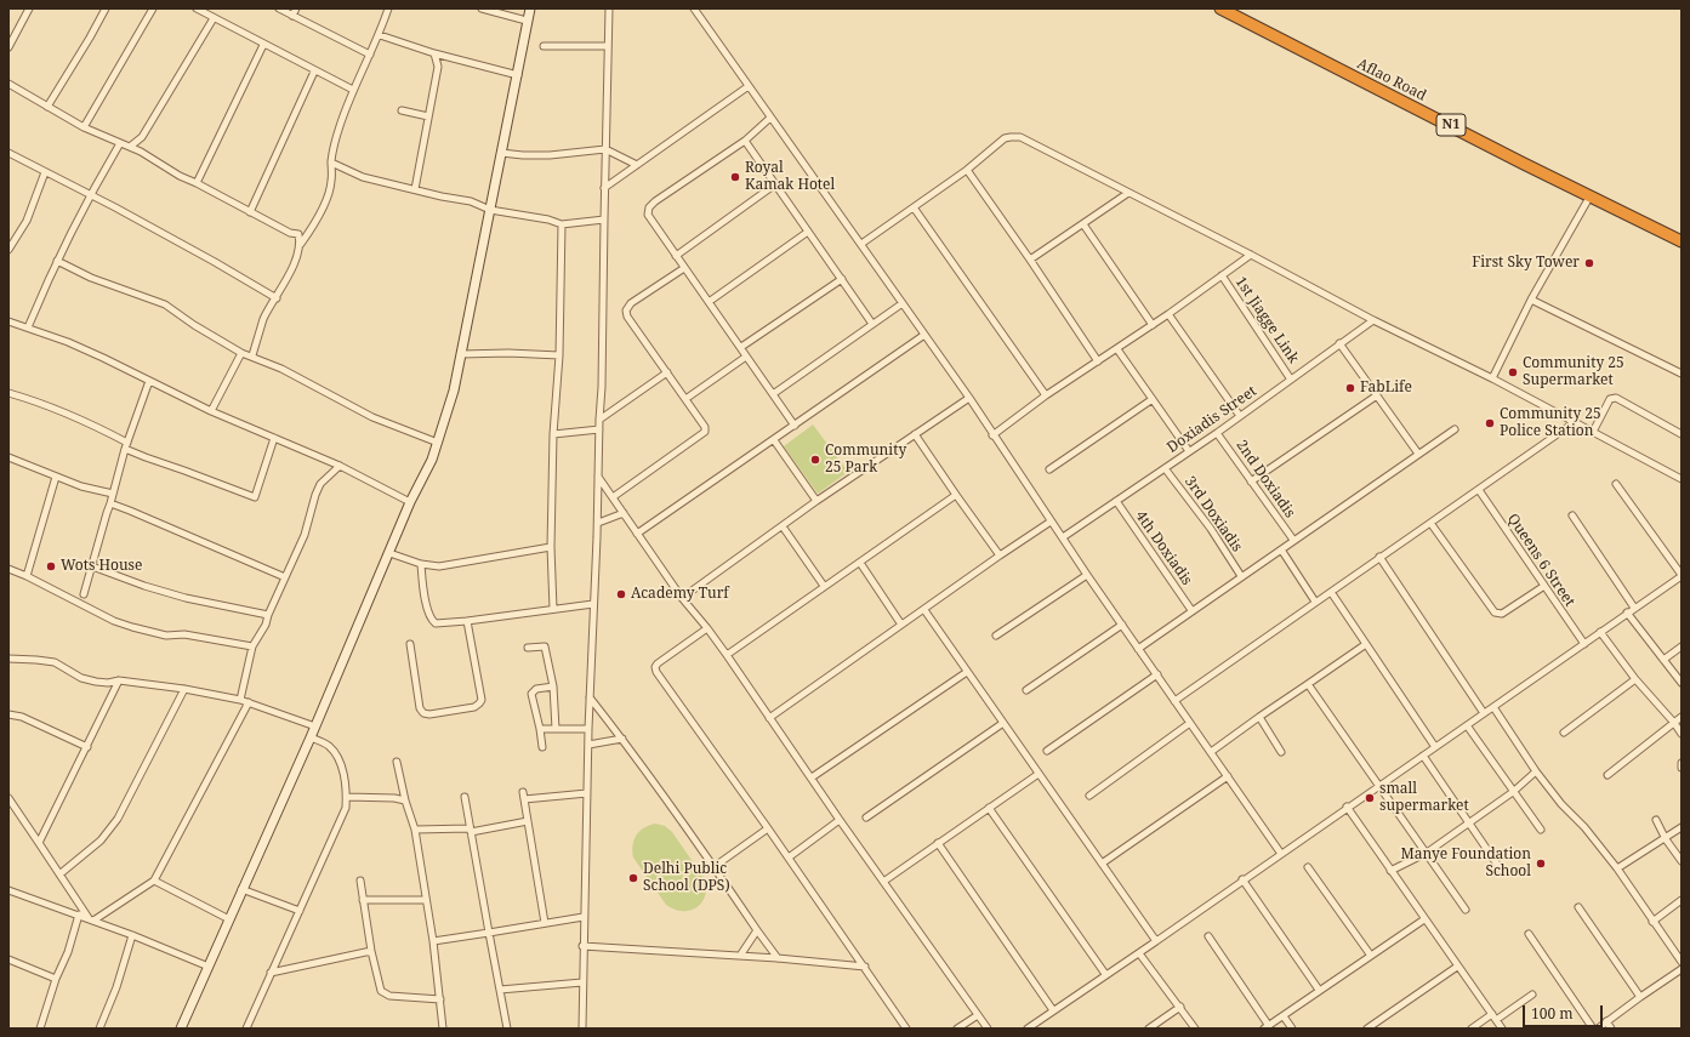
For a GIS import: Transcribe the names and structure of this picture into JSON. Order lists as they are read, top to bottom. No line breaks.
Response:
{"streets":{"highway":["Aflao Road","N1"],"street":["1st Jiagge Link","Doxiadis Street","2nd Doxiadis","3rd Doxiadis","4th Doxiadis","Queens 6 Street"]},"crossings":[["1st Jiagge Link","Doxiadis Street"],["Doxiadis Street","2nd Doxiadis"],["Doxiadis Street","3rd Doxiadis"],["Doxiadis Street","4th Doxiadis"]],"places":["Royal Kamak Hotel","First Sky Tower","Community 25 Supermarket","FabLife","Community 25 Police Station","Community 25 Park","Wots House","Academy Turf","small supermarket","Manye Foundation School","Delhi Public School (DPS)"],"scale_bar":"100 m"}
